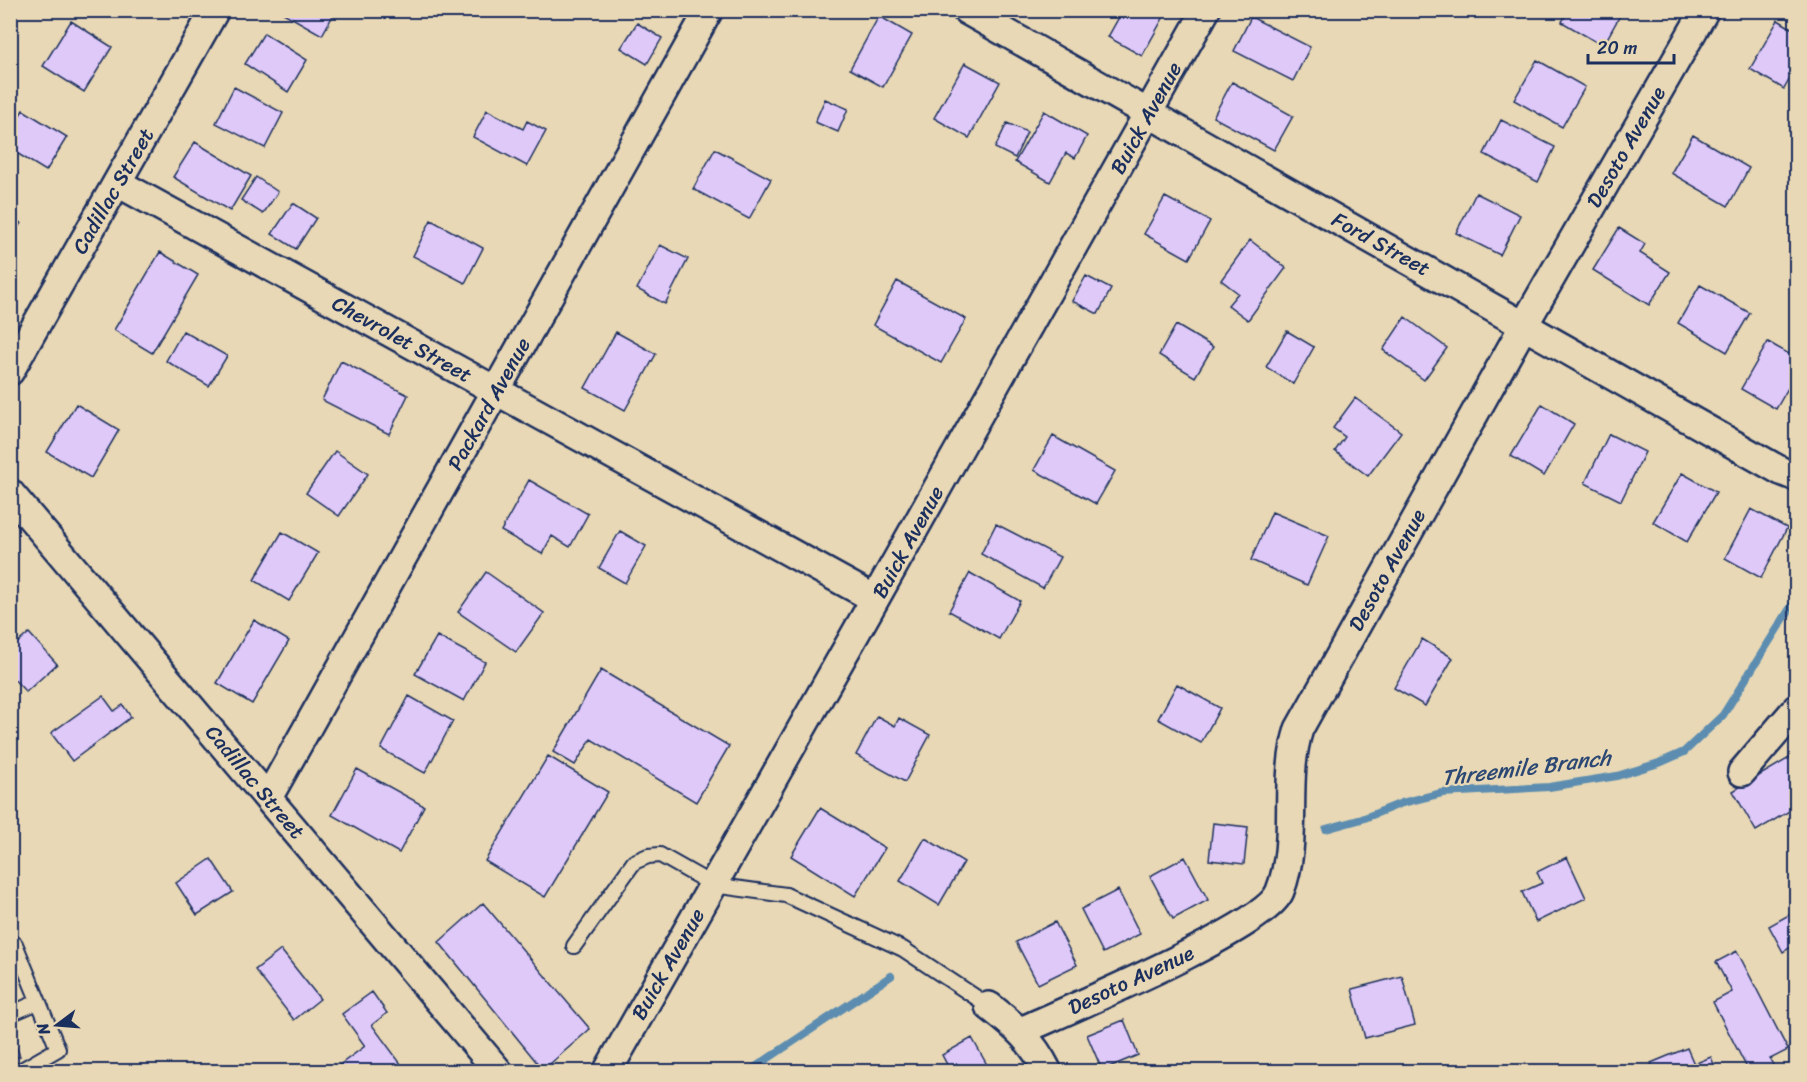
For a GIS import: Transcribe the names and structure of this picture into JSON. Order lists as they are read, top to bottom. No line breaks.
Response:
{"streets":{"street":["Buick Avenue","Desoto Avenue","Cadillac Street","Ford Street","Chevrolet Street","Packard Avenue"]},"crossings":[["Buick Avenue","Ford Street"],["Buick Avenue","Chevrolet Street"],["Desoto Avenue","Ford Street"],["Cadillac Street","Chevrolet Street"],["Cadillac Street","Packard Avenue"],["Chevrolet Street","Packard Avenue"]],"water":["Threemile Branch"],"scale_bar":"20 m","north":"left"}
